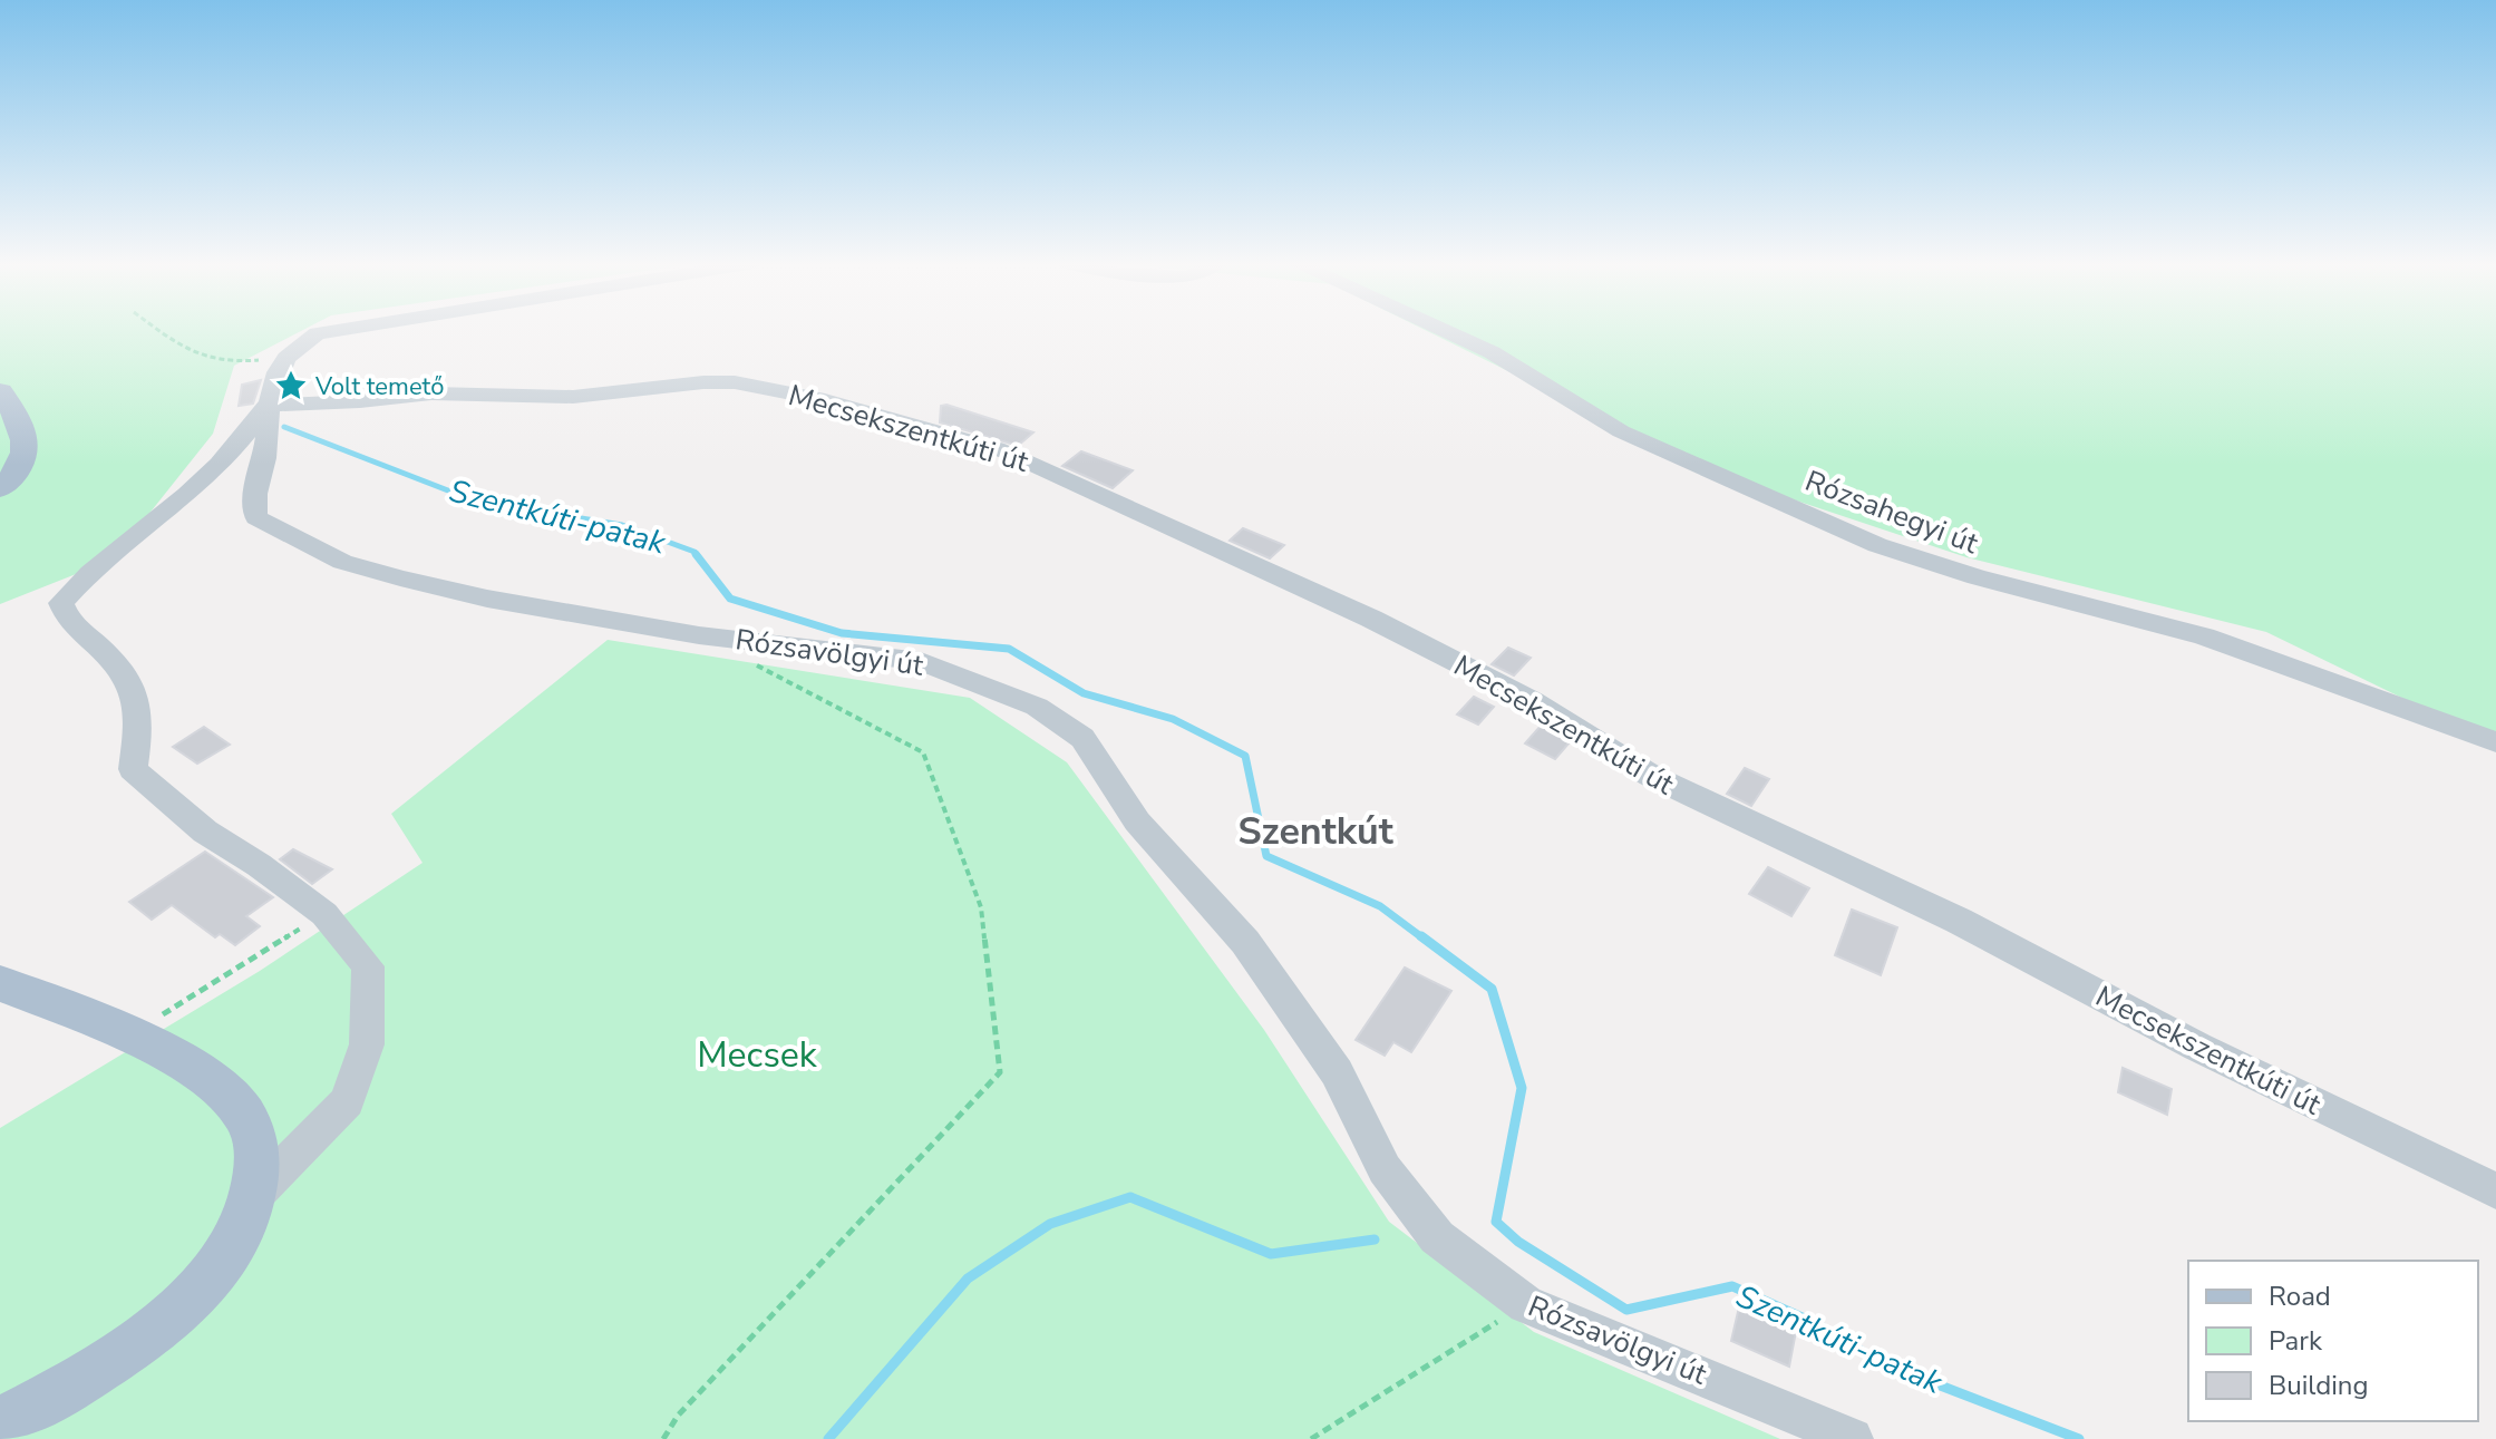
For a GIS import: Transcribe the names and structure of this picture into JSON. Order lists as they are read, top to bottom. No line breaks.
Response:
{"streets":{"street":["Mecsekszentkúti út","Rózsahegyi út","Rózsavölgyi út"]},"crossings":[["Mecsekszentkúti út","Rózsavölgyi út"]],"districts":["Szentkút"],"water":["Szentkúti-patak"],"parks":["Mecsek"],"places":{"place":["Volt temető"]},"legend":["Road","Park","Building"]}
